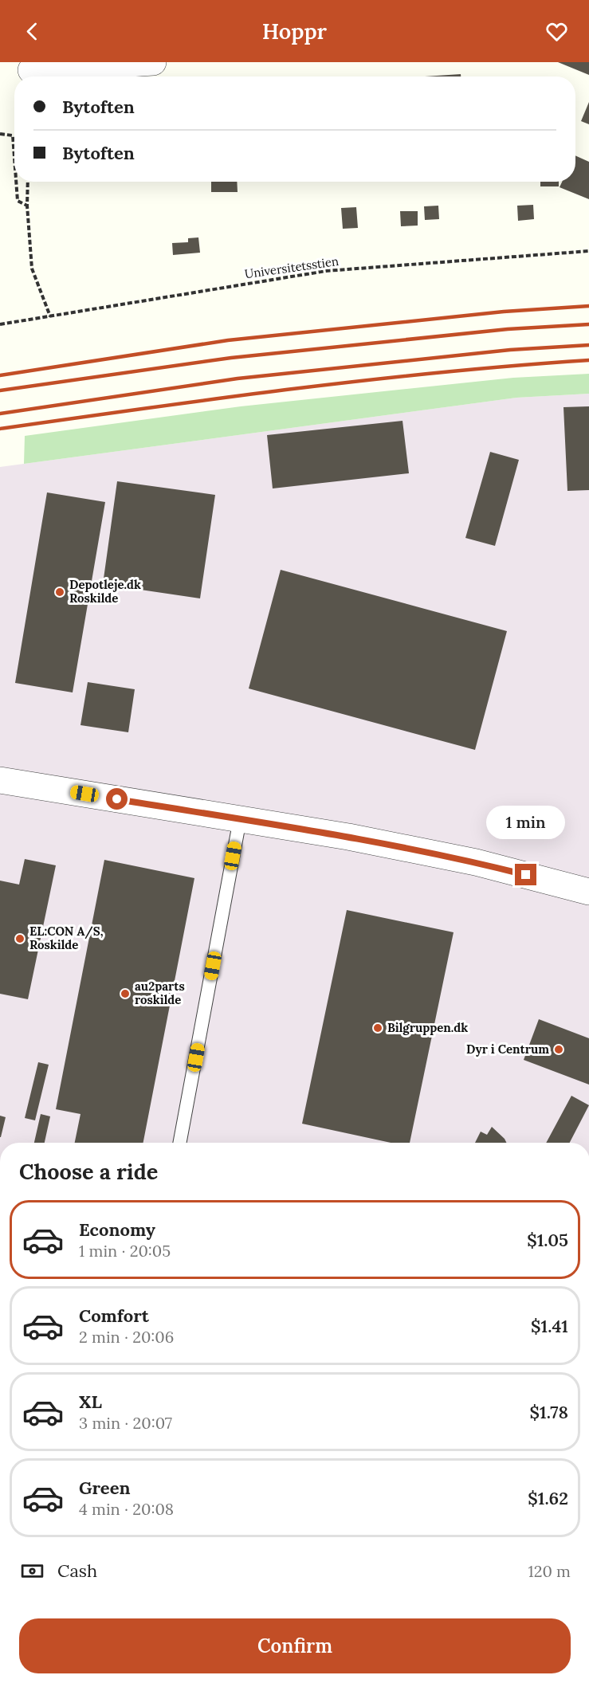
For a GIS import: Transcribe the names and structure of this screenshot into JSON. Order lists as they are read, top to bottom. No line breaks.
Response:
{"streets":{"path":["Universitetsstien"]},"places":["Depotleje.dk Roskilde","EL:CON A/S, Roskilde","au2parts roskilde","Bilgruppen.dk","Dyr i Centrum"],"page":{"header":"Hoppr","banner":["Bytoften","Bytoften"],"bubble":"1 min","heading":"Choose a ride","list":[{"name":"Economy","note":"1 min · 20:05","value":"$1.05"},{"name":"Comfort","note":"2 min · 20:06","value":"$1.41"},{"name":"XL","note":"3 min · 20:07","value":"$1.78"},{"name":"Green","note":"4 min · 20:08","value":"$1.62"}],"pay":["Cash","120 m"],"buttons":"Confirm"}}
